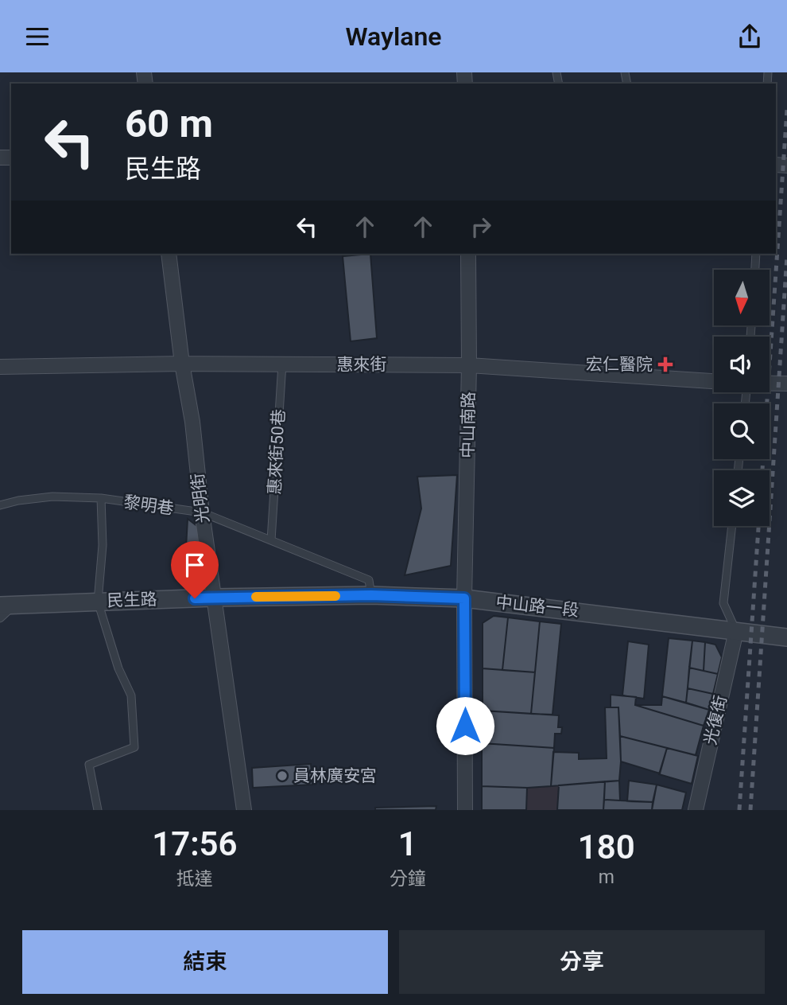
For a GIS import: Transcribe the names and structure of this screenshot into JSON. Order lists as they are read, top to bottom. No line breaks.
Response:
{"streets":{"street":["惠來街","中山南路","光明街","民生路","中山路一段","光復街"],"lane":["惠來街50巷","黎明巷"]},"crossings":[["惠來街","中山南路"],["惠來街","惠來街50巷"],["惠來街","光明街"],["中山南路","民生路"],["中山南路","中山路一段"],["惠來街50巷","黎明巷"],["光明街","黎明巷"],["光明街","民生路"],["黎明巷","民生路"],["民生路","中山路一段"],["中山路一段","光復街"]],"places":{"health":["宏仁醫院"],"other":["員林廣安宮"]},"north":"bottom","page":{"header":"Waylane","turn":["60 m","民生路"],"eta":["17:56","抵達","1","分鐘","180","m"],"buttons":["結束","分享"]}}
